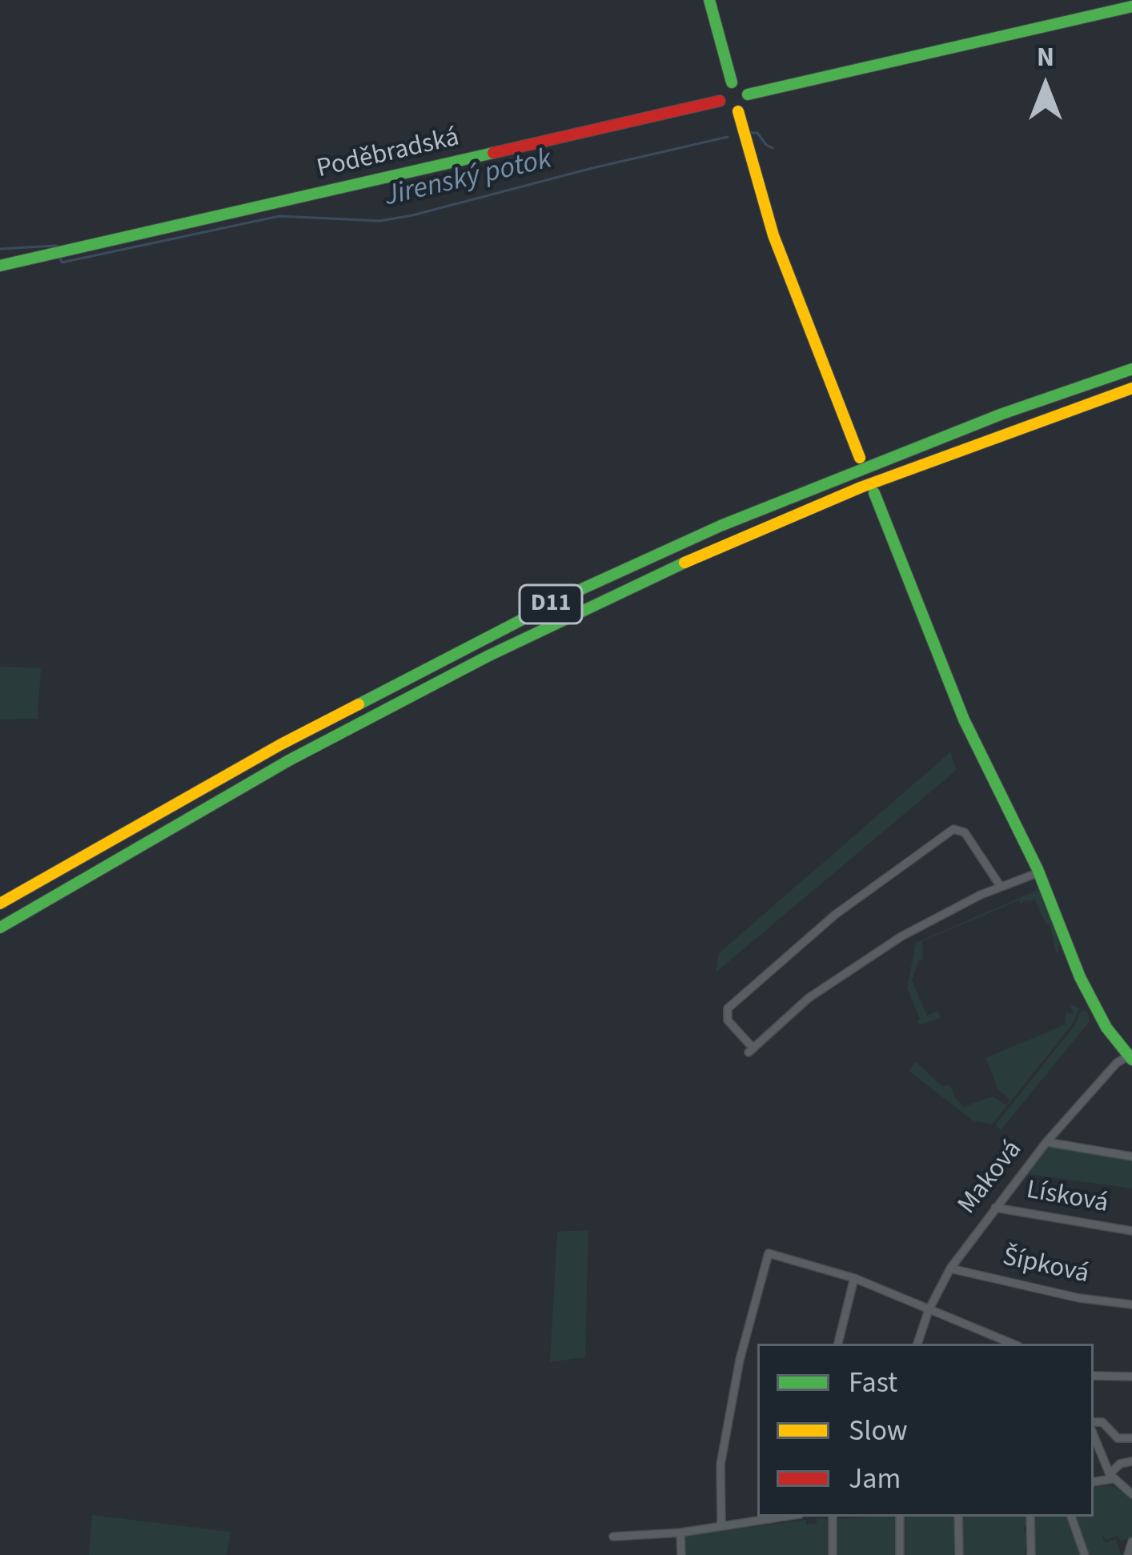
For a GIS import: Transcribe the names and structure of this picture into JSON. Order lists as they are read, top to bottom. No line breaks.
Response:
{"streets":{"main road":["Poděbradská","D11"],"street":["Maková","Lísková","Šípková"]},"crossings":[["Maková","Lísková"],["Maková","Šípková"]],"water":["Jirenský potok"],"legend":["Fast","Slow","Jam"],"north":"top"}
